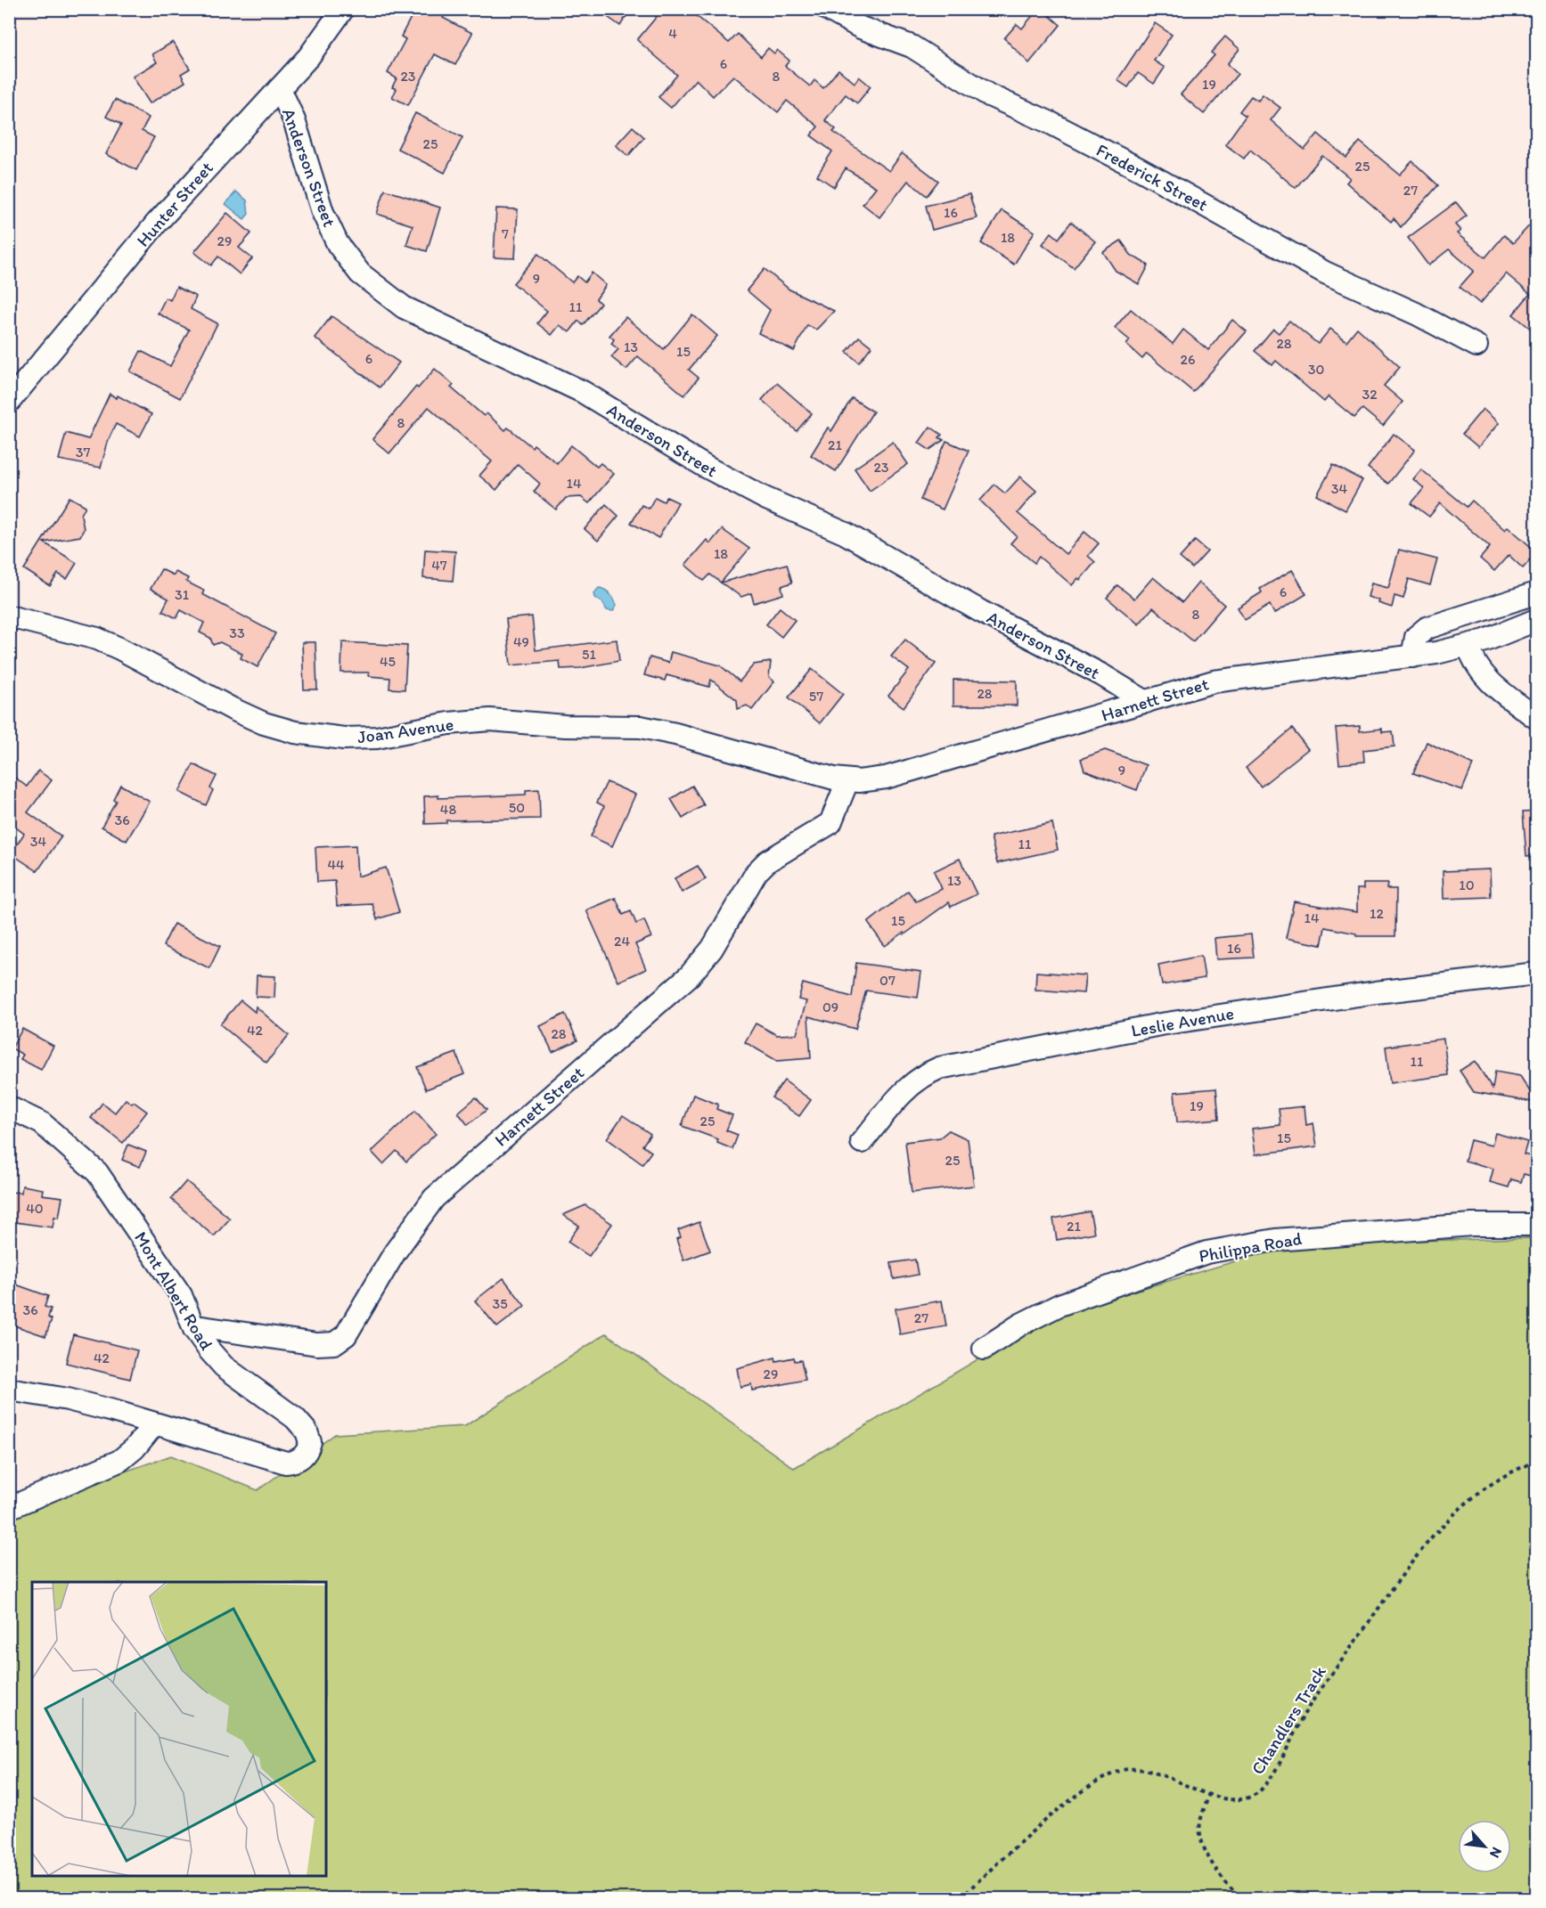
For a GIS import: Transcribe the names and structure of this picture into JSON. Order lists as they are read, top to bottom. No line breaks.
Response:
{"streets":{"street":["Anderson Street","Frederick Street","Hunter Street","Harnett Street","Joan Avenue","Leslie Avenue","Philippa Road","Mont Albert Road"],"path":["Chandlers Track"]},"crossings":[["Anderson Street","Hunter Street"],["Anderson Street","Harnett Street"],["Harnett Street","Joan Avenue"],["Harnett Street","Mont Albert Road"]],"house_numbers":["4","6","23","8","19","25","25","27","16","7","18","29","9","11","28","13","15","6","26","30","32","8","21","37","23","14","34","18","47","6","31","8","33","49","51","45","28","57","9","50","48","36","34","11","44","13","10","12","14","15","24","16","07","09","42","28","11","19","25","15","25","40","21","35","36","27","42","29"],"north":"bottom right"}
